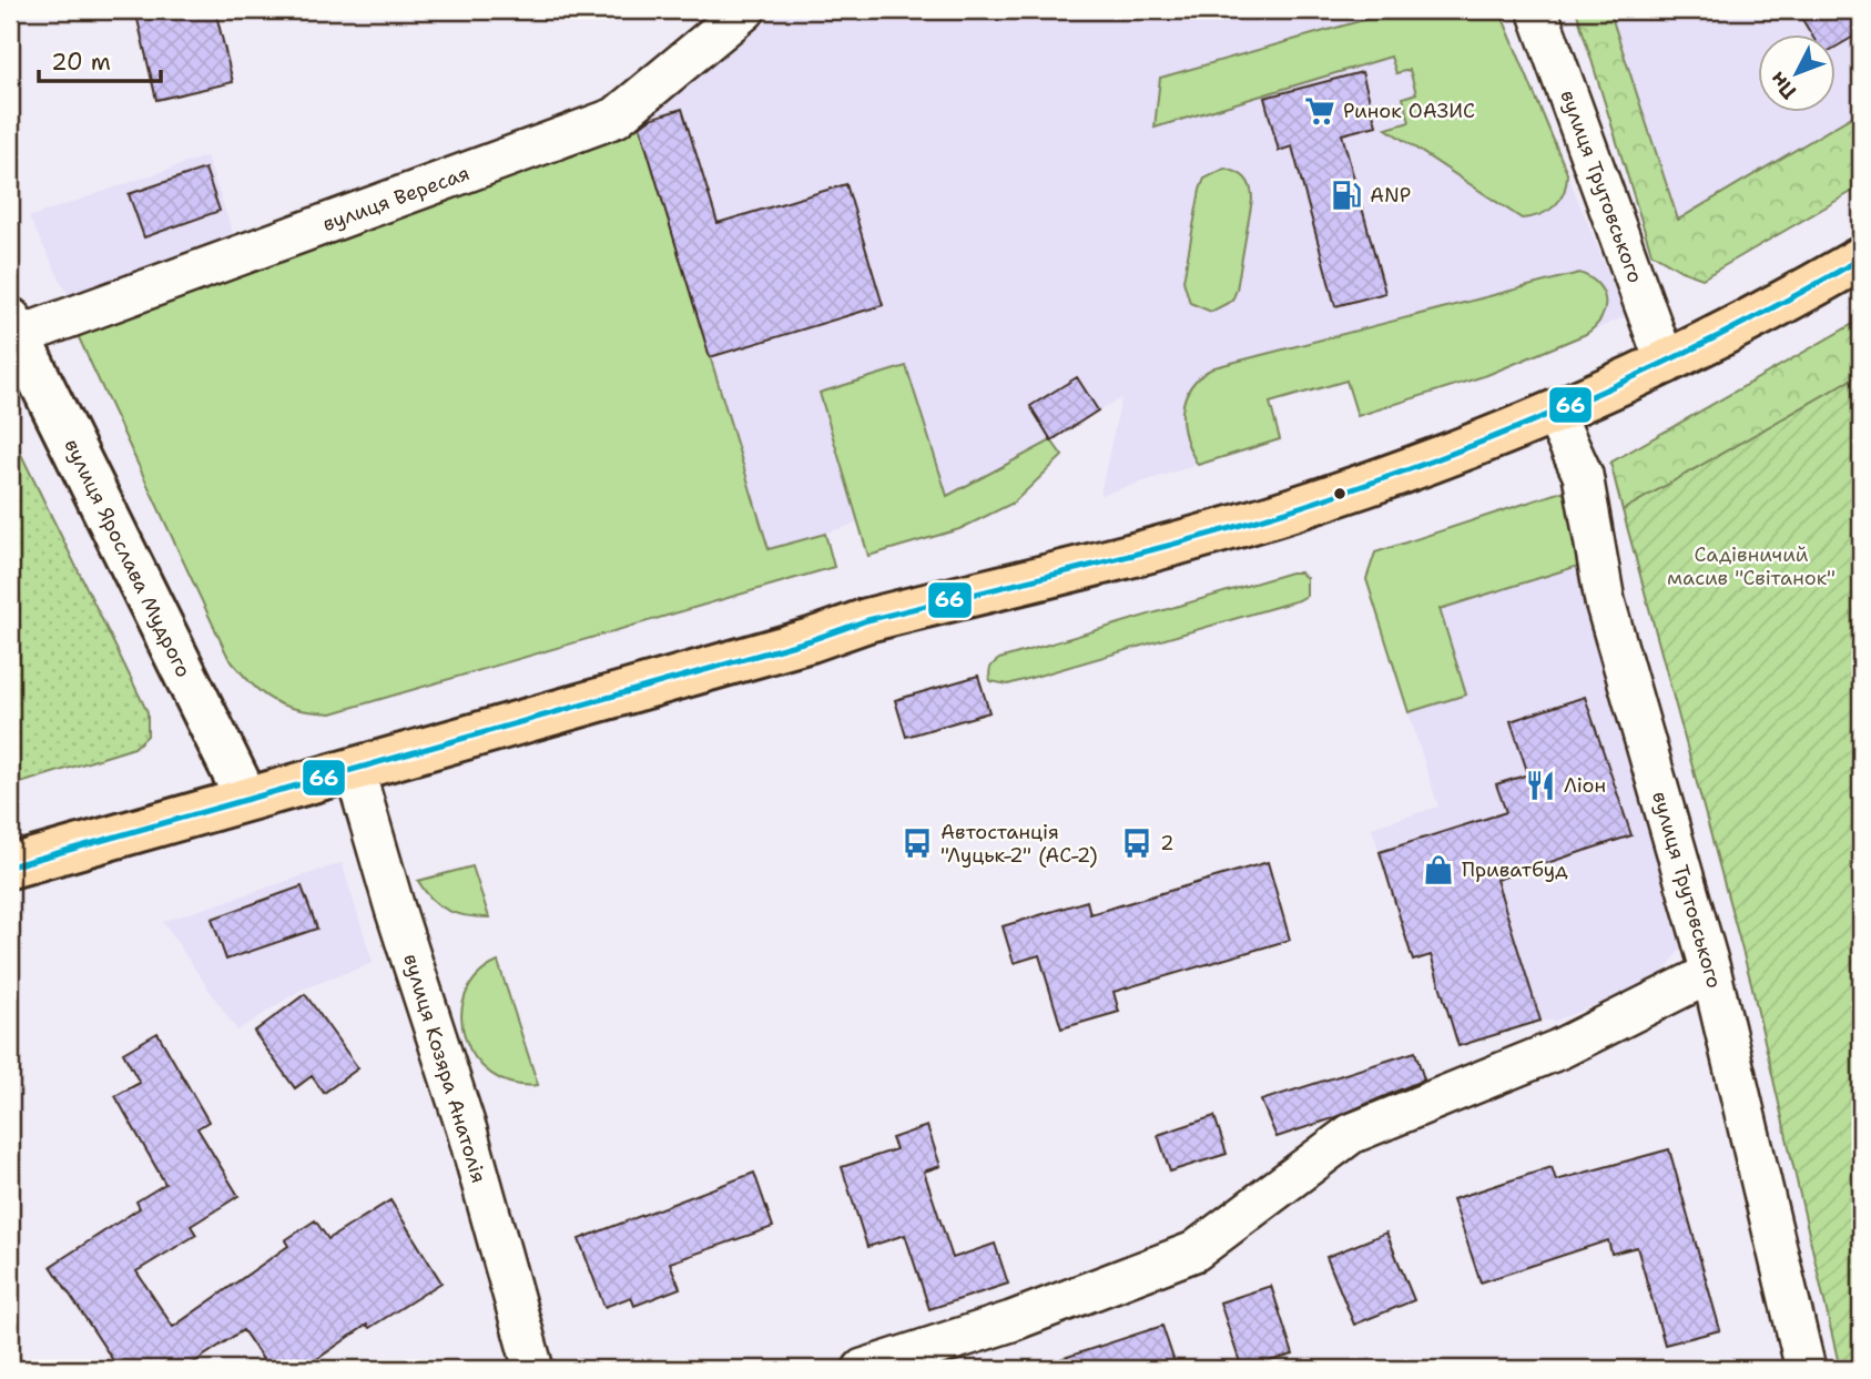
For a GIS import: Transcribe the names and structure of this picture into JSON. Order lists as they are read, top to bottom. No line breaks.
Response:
{"streets":{"main road":["вулиця Ярослава Мудрого"],"street":["вулиця Трутовського","вулиця Вересая","вулиця Козяра Анатолія"]},"crossings":[["вулиця Вересая","вулиця Ярослава Мудрого"]],"parks":["Садівничий масив \"Світанок\""],"places":{"supermarket":["Ринок ОАЗИС"],"fuel station":["ANP"],"restaurant":["Ліон"],"bus stop":["Автостанція \"Луцьк-2\" (АС-2)","2"],"shop":["Приватбуд"]},"lines":["transit line 66"],"scale_bar":"20 m","north":"bottom left"}
